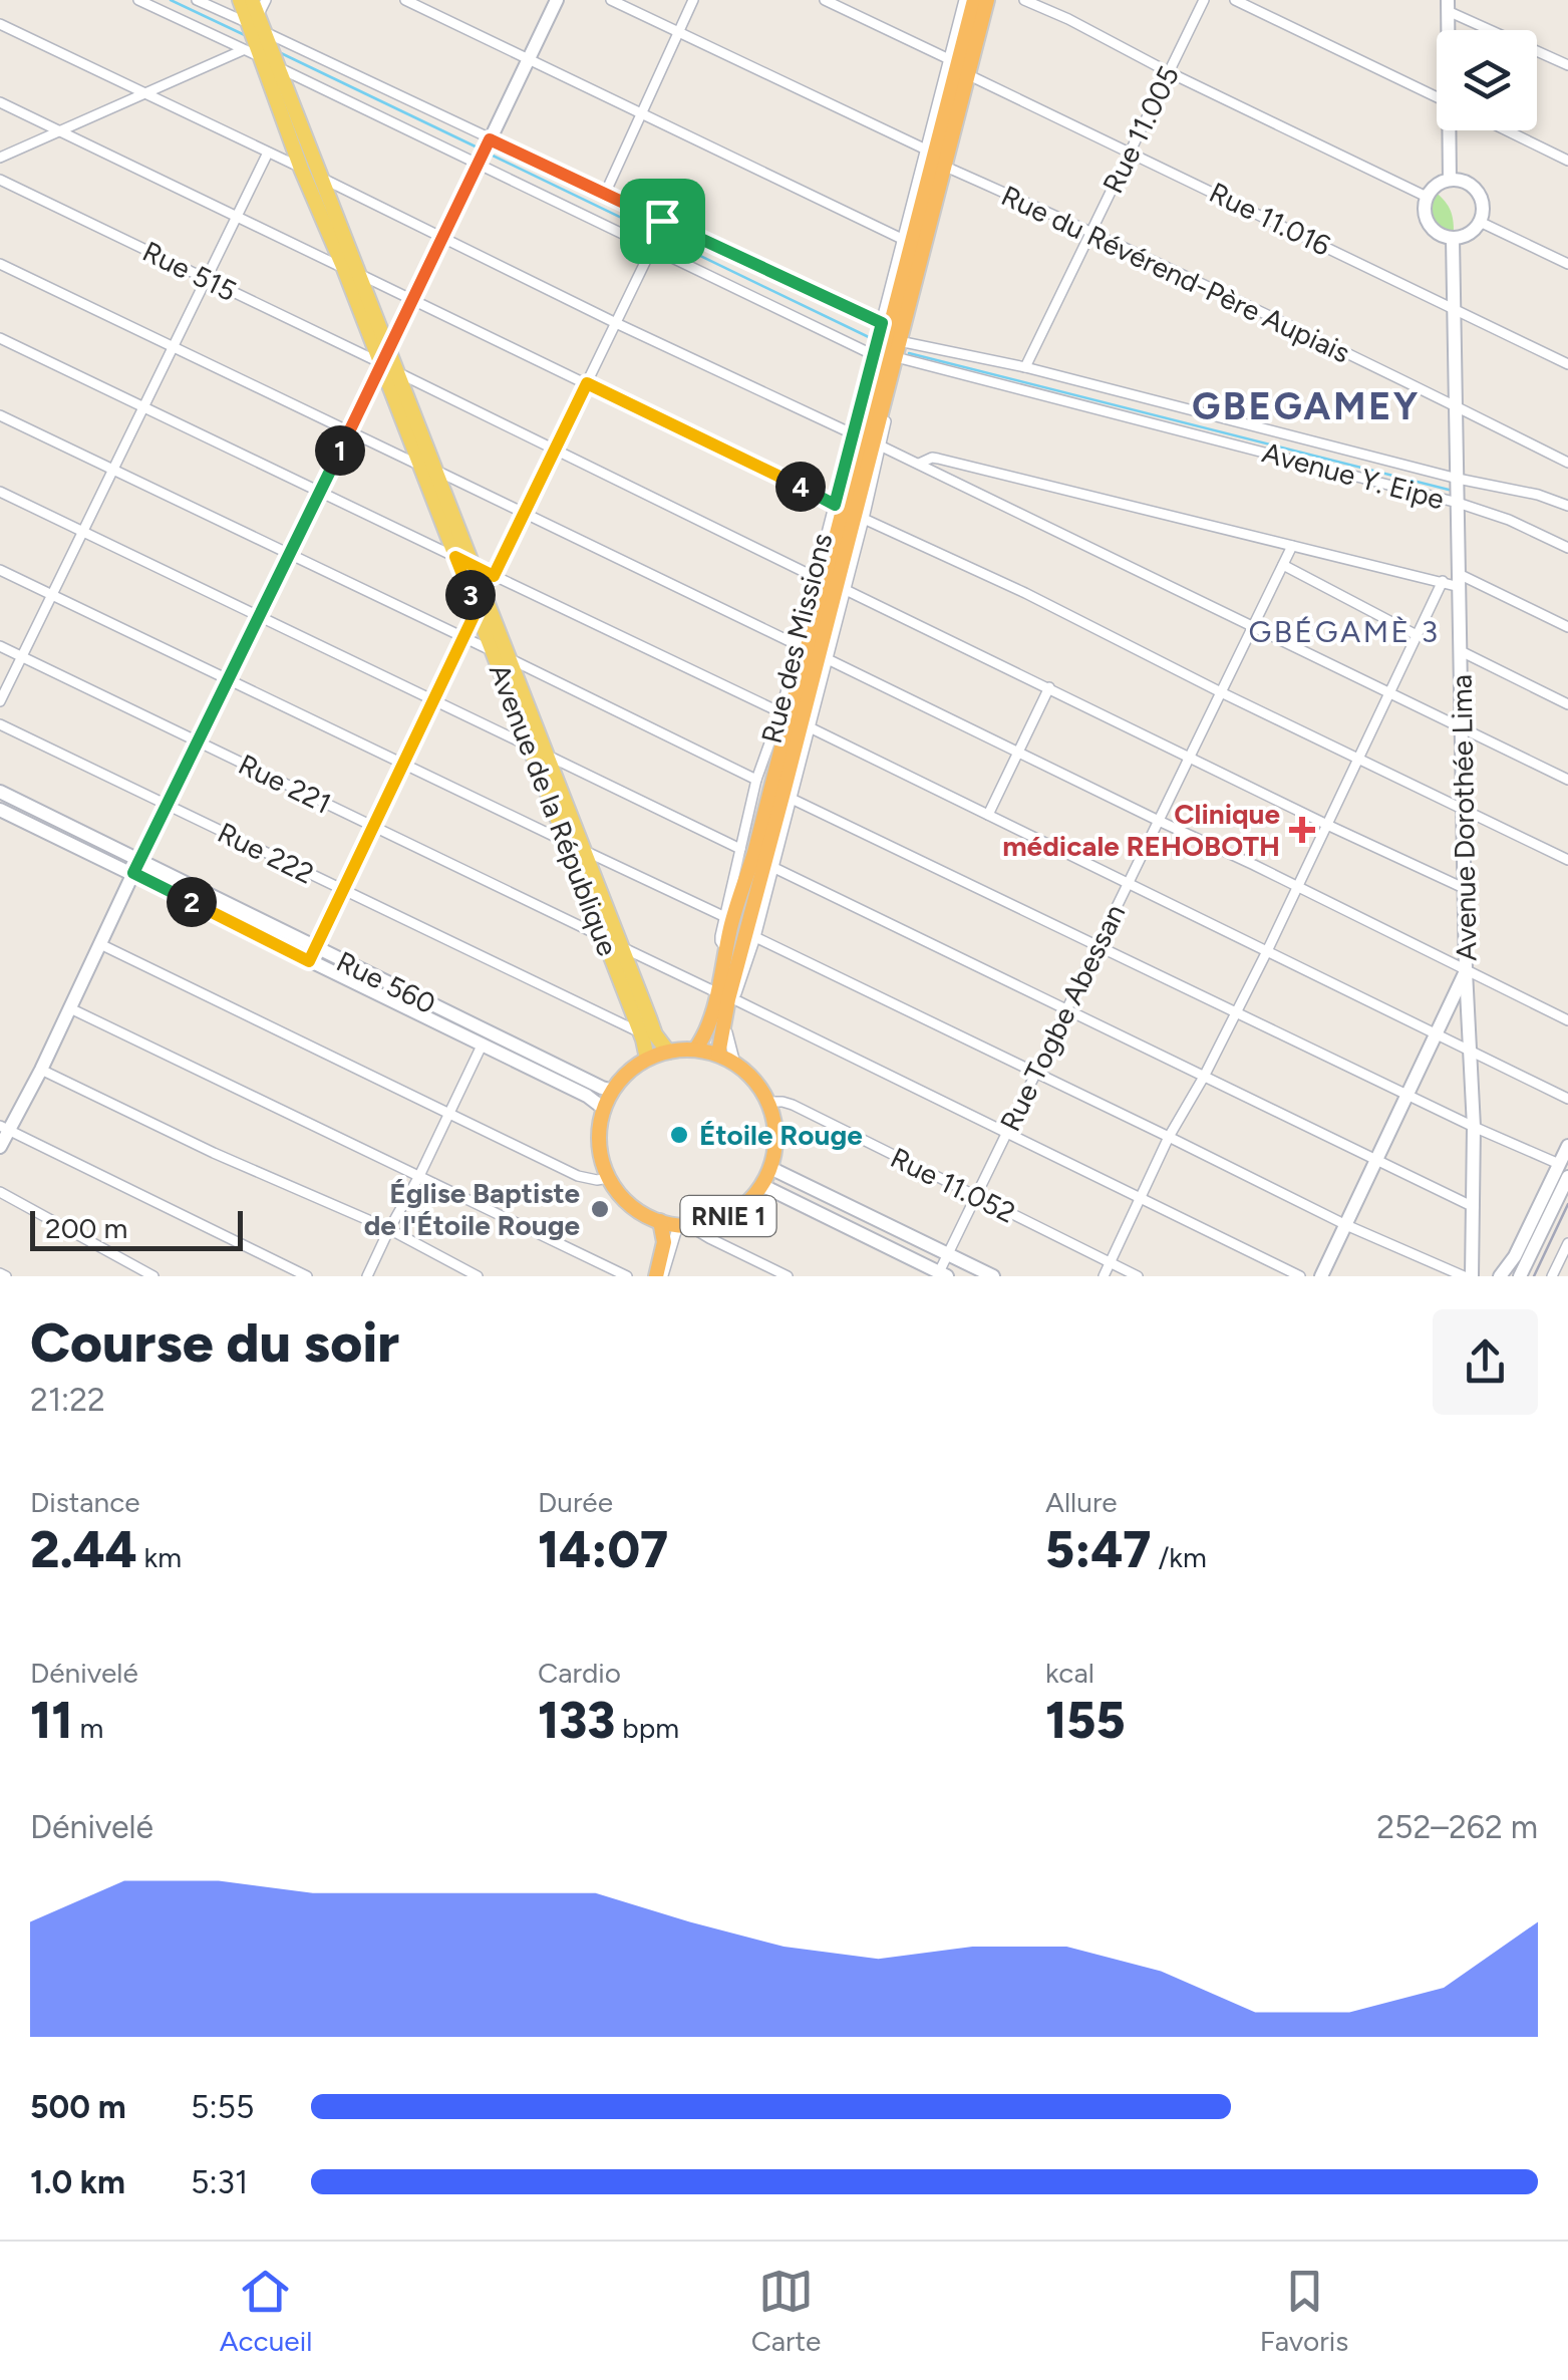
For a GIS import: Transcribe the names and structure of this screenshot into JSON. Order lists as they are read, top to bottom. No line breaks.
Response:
{"streets":{"highway":["Rue des Missions","RNIE 1"],"main road":["Avenue de la République","Avenue Dorothée Lima","Rue 560"],"street":["Rue 11.005","Rue 11.016","Rue 515","Rue du Révérend-Père Aupiais","Avenue Y. Eipe","Rue 221","Rue 222","Rue Togbe Abessan","Rue 11.052"]},"crossings":[["Rue 11.005","Rue 11.016"],["Rue 11.005","Rue du Révérend-Père Aupiais"],["Rue 11.005","Avenue Y. Eipe"],["Rue 11.016","Avenue Dorothée Lima"],["Rue 515","Avenue de la République"],["Rue du Révérend-Père Aupiais","Avenue Dorothée Lima"],["Avenue Y. Eipe","Avenue Dorothée Lima"],["Rue des Missions","Avenue de la République"],["Rue des Missions","Rue 560"],["Rue des Missions","Rue 11.052"],["Rue des Missions","RNIE 1"],["Rue 221","Avenue de la République"],["Avenue de la République","Rue 222"],["Avenue de la République","Rue 560"],["Avenue de la République","Rue 11.052"],["Avenue de la République","RNIE 1"],["Rue 560","Rue 11.052"],["Rue 560","RNIE 1"],["Rue Togbe Abessan","Rue 11.052"],["Rue 11.052","RNIE 1"]],"districts":["GBEGAMEY","GBÉGAMÈ 3"],"places":{"health":["Clinique médicale REHOBOTH"],"other":["Étoile Rouge","Église Baptiste de l'Étoile Rouge"]},"scale_bar":"200 m","page":{"pins":["1","4","3","2"],"scale":"200 m","heading":["Course du soir","21:22"],"stats":[["Distance","2.44 km"],["Durée","14:07"],["Allure","5:47 /km"],["Dénivelé","11 m"],["Cardio","133 bpm"],["kcal","155"]],"chart":["Dénivelé","252–262 m"],"list":[{"name":"500 m","note":"5:55"},{"name":"1.0 km","note":"5:31"}],"tabs":["Accueil","Carte","Favoris"]}}
